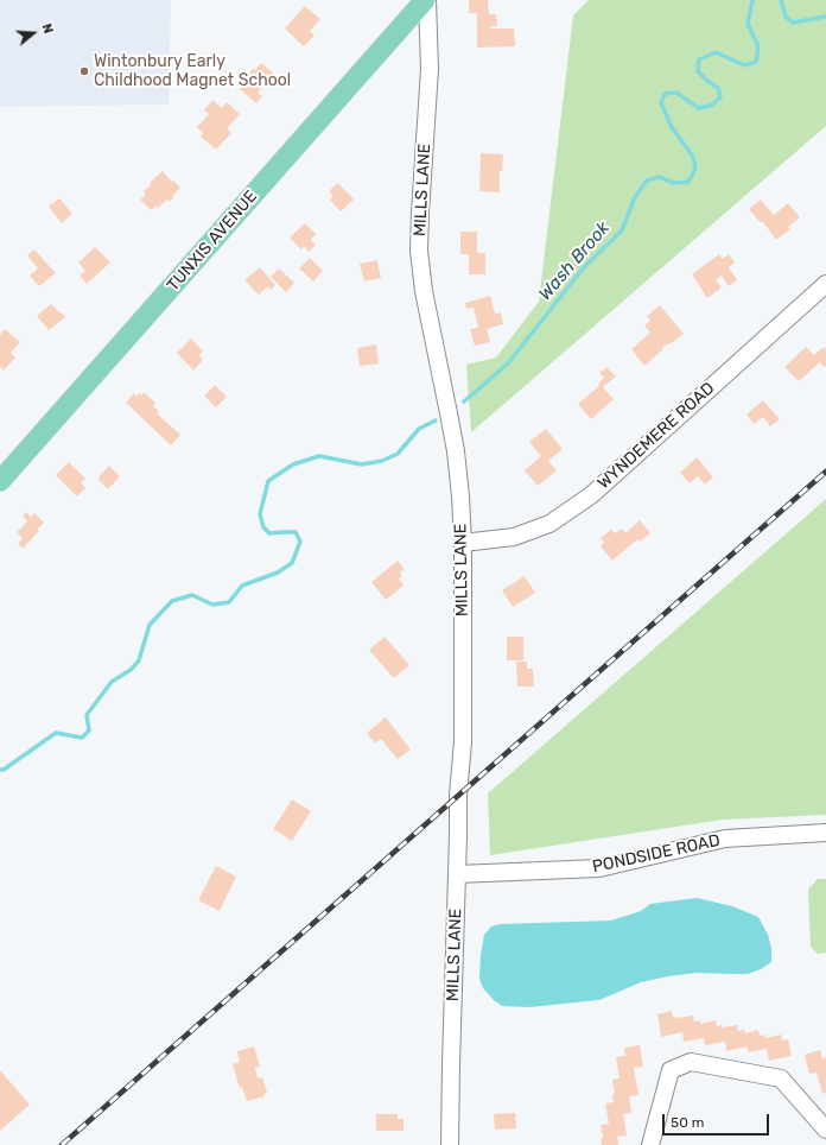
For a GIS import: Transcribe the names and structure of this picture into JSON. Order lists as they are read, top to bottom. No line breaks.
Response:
{"streets":{"main road":["TUNXIS AVENUE"],"street":["MILLS LANE","WYNDEMERE ROAD","PONDSIDE ROAD"]},"crossings":[["MILLS LANE","TUNXIS AVENUE"],["MILLS LANE","WYNDEMERE ROAD"],["MILLS LANE","PONDSIDE ROAD"]],"water":["Wash Brook"],"places":["Wintonbury Early Childhood Magnet School"],"scale_bar":"50 m","north":"right"}
